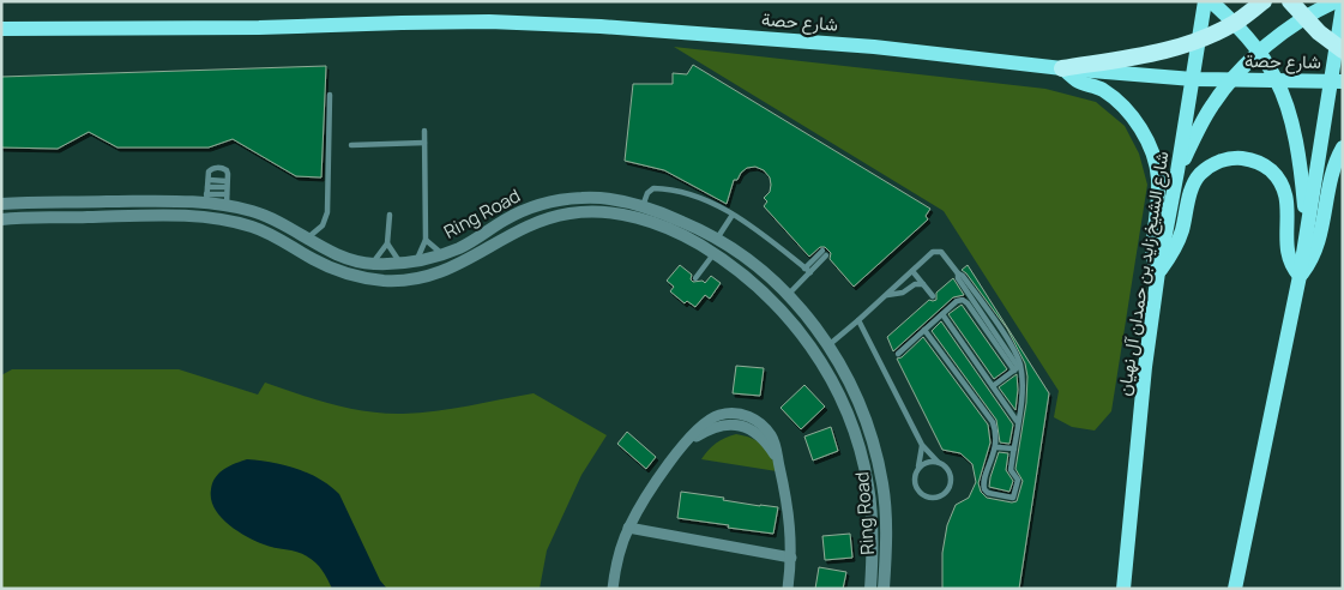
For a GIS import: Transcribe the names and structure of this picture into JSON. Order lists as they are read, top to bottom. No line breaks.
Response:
{"streets":{"main road":["شارع حصة","شارع الشيخ زايد بن حمدان آل نهيان"],"street":["Ring Road"]},"crossings":[["شارع حصة","شارع الشيخ زايد بن حمدان آل نهيان"]]}
